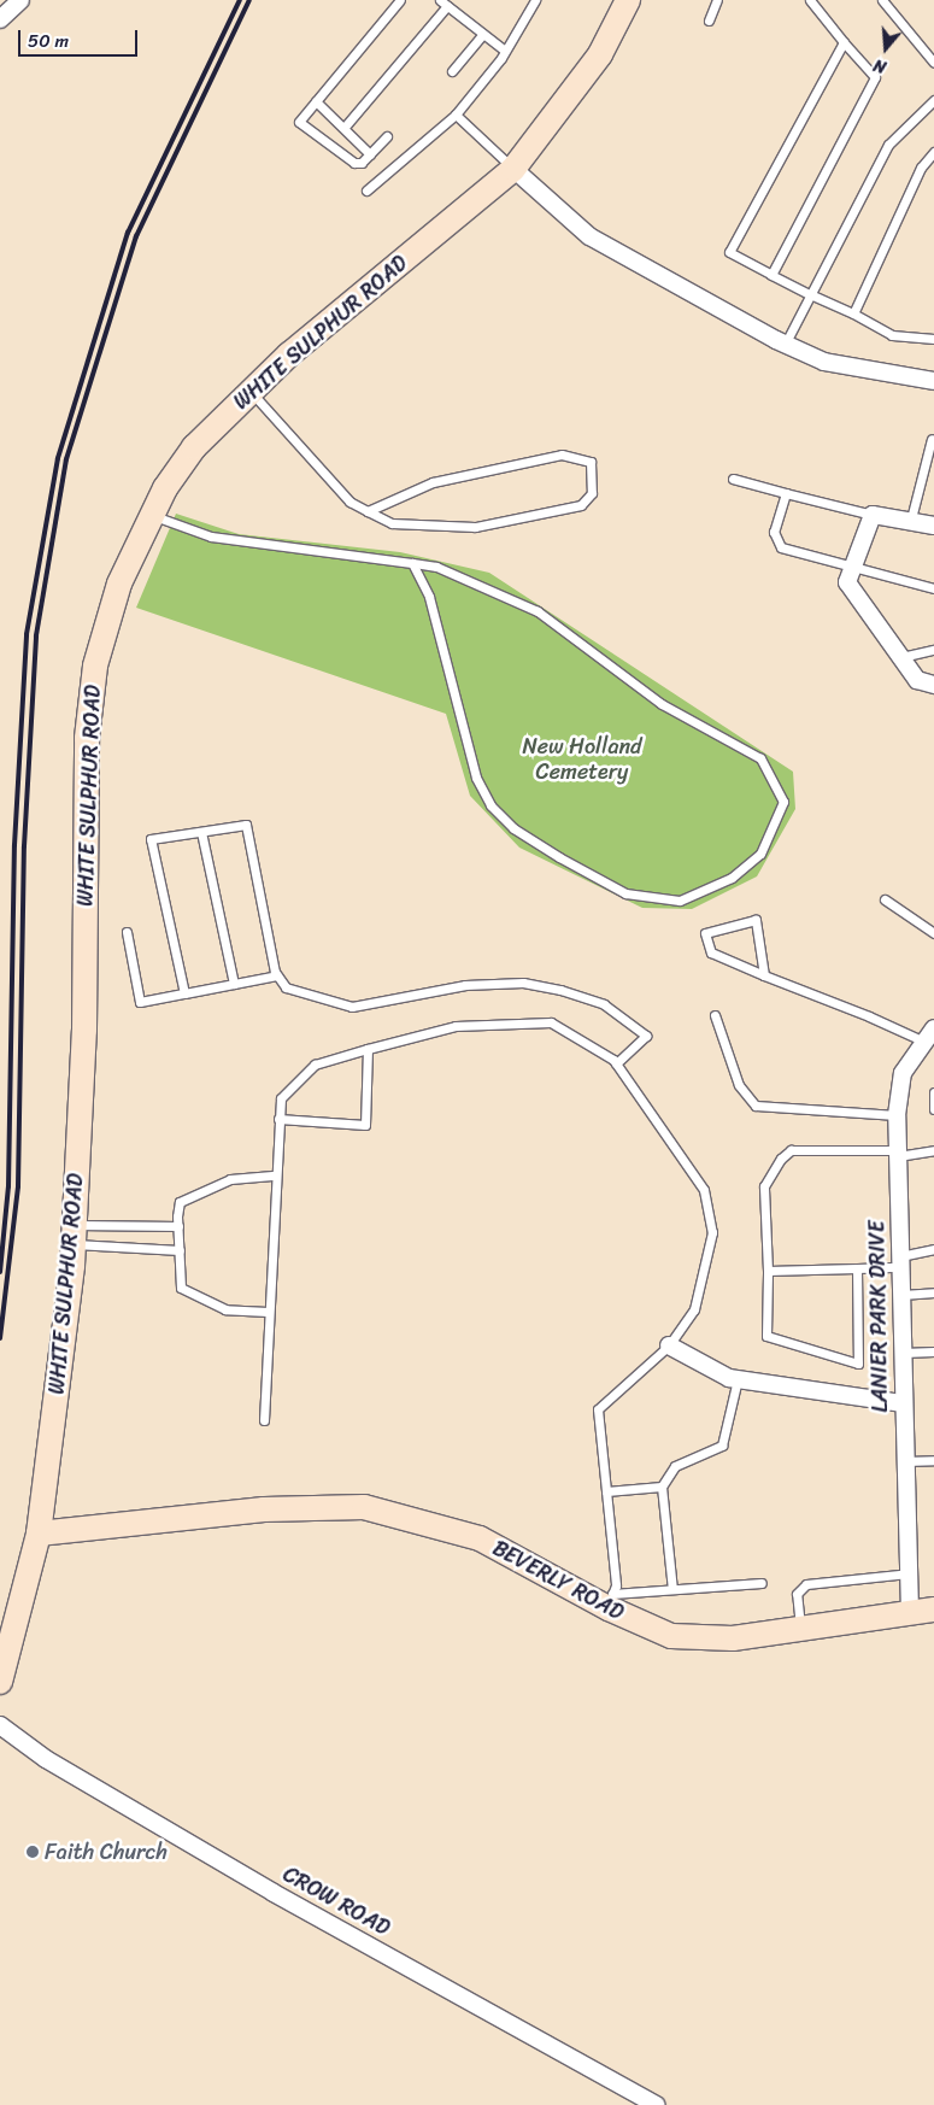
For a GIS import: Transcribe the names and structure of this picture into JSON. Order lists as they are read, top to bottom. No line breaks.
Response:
{"streets":{"street":["WHITE SULPHUR ROAD","LANIER PARK DRIVE","BEVERLY ROAD","CROW ROAD"]},"crossings":[["WHITE SULPHUR ROAD","BEVERLY ROAD"],["LANIER PARK DRIVE","BEVERLY ROAD"]],"parks":["New Holland Cemetery"],"places":["Faith Church"],"scale_bar":"50 m","north":"bottom"}
